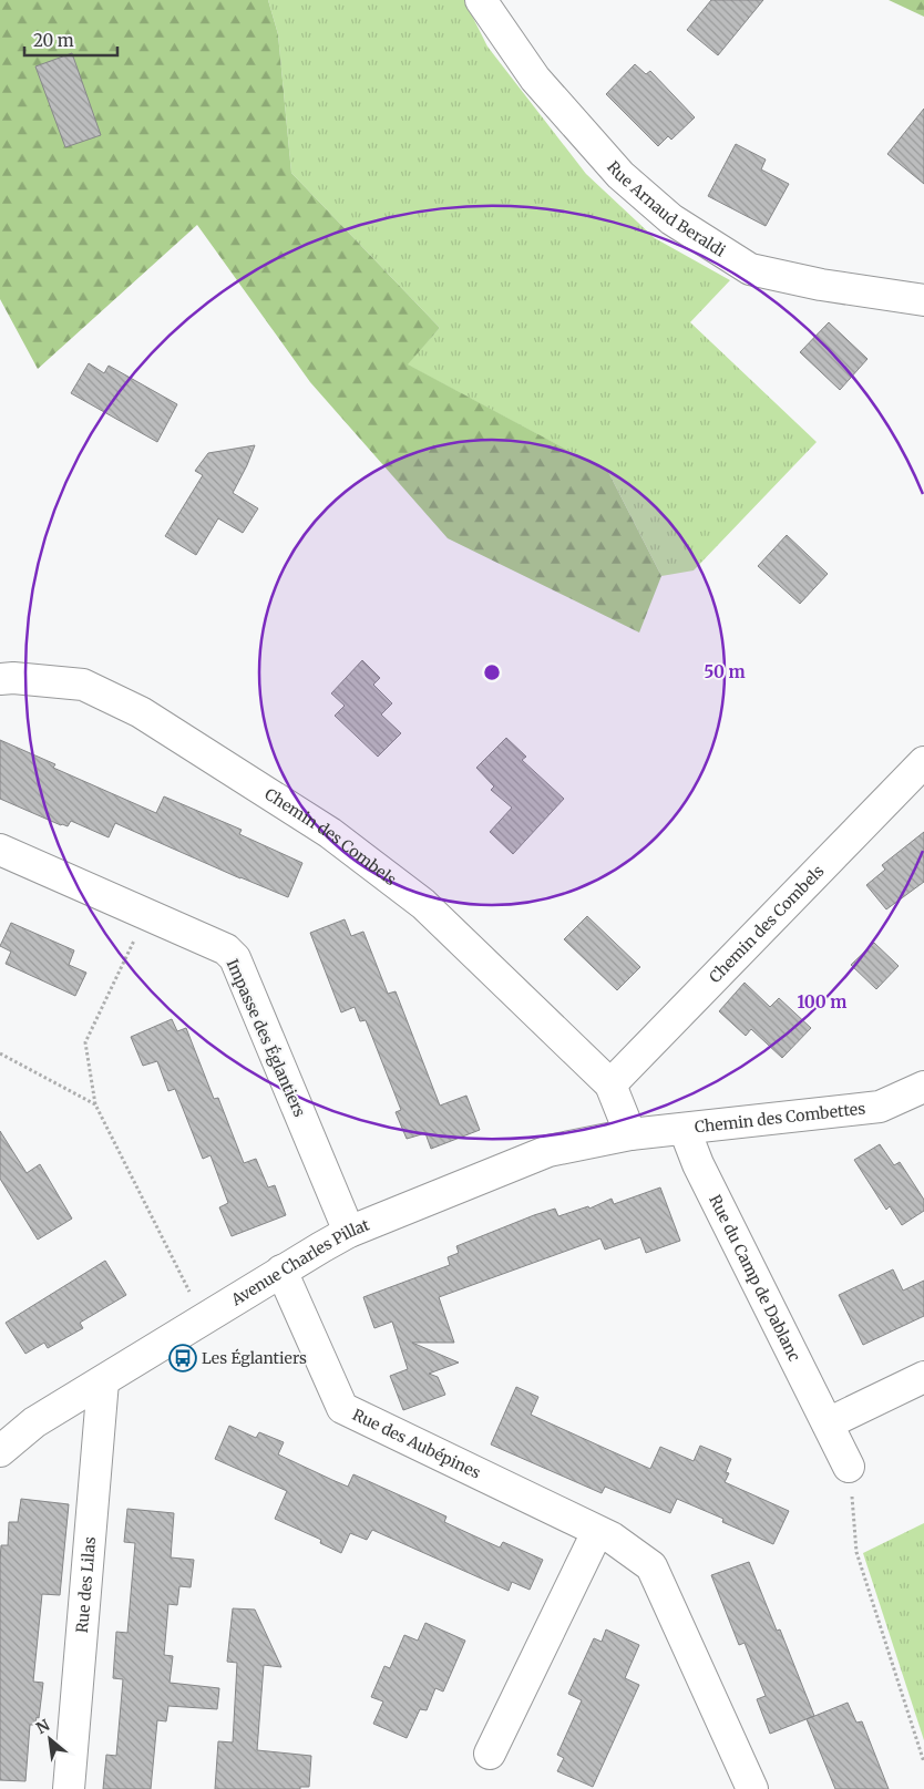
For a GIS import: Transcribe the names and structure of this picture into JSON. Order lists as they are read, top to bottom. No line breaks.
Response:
{"streets":{"street":["Rue Arnaud Beraldi","Chemin des Combels","Impasse des Églantiers","Chemin des Combettes","Avenue Charles Pillat","Rue du Camp de Dablanc","Rue des Aubépines","Rue des Lilas"]},"crossings":[["Chemin des Combels","Chemin des Combettes"],["Chemin des Combels","Avenue Charles Pillat"],["Impasse des Églantiers","Avenue Charles Pillat"],["Chemin des Combettes","Avenue Charles Pillat"],["Chemin des Combettes","Rue du Camp de Dablanc"],["Avenue Charles Pillat","Rue des Aubépines"],["Avenue Charles Pillat","Rue des Lilas"]],"places":{"bus stop":["Les Églantiers"]},"scale_bar":"20 m","north":"top left","rings":["50 m","100 m"]}
